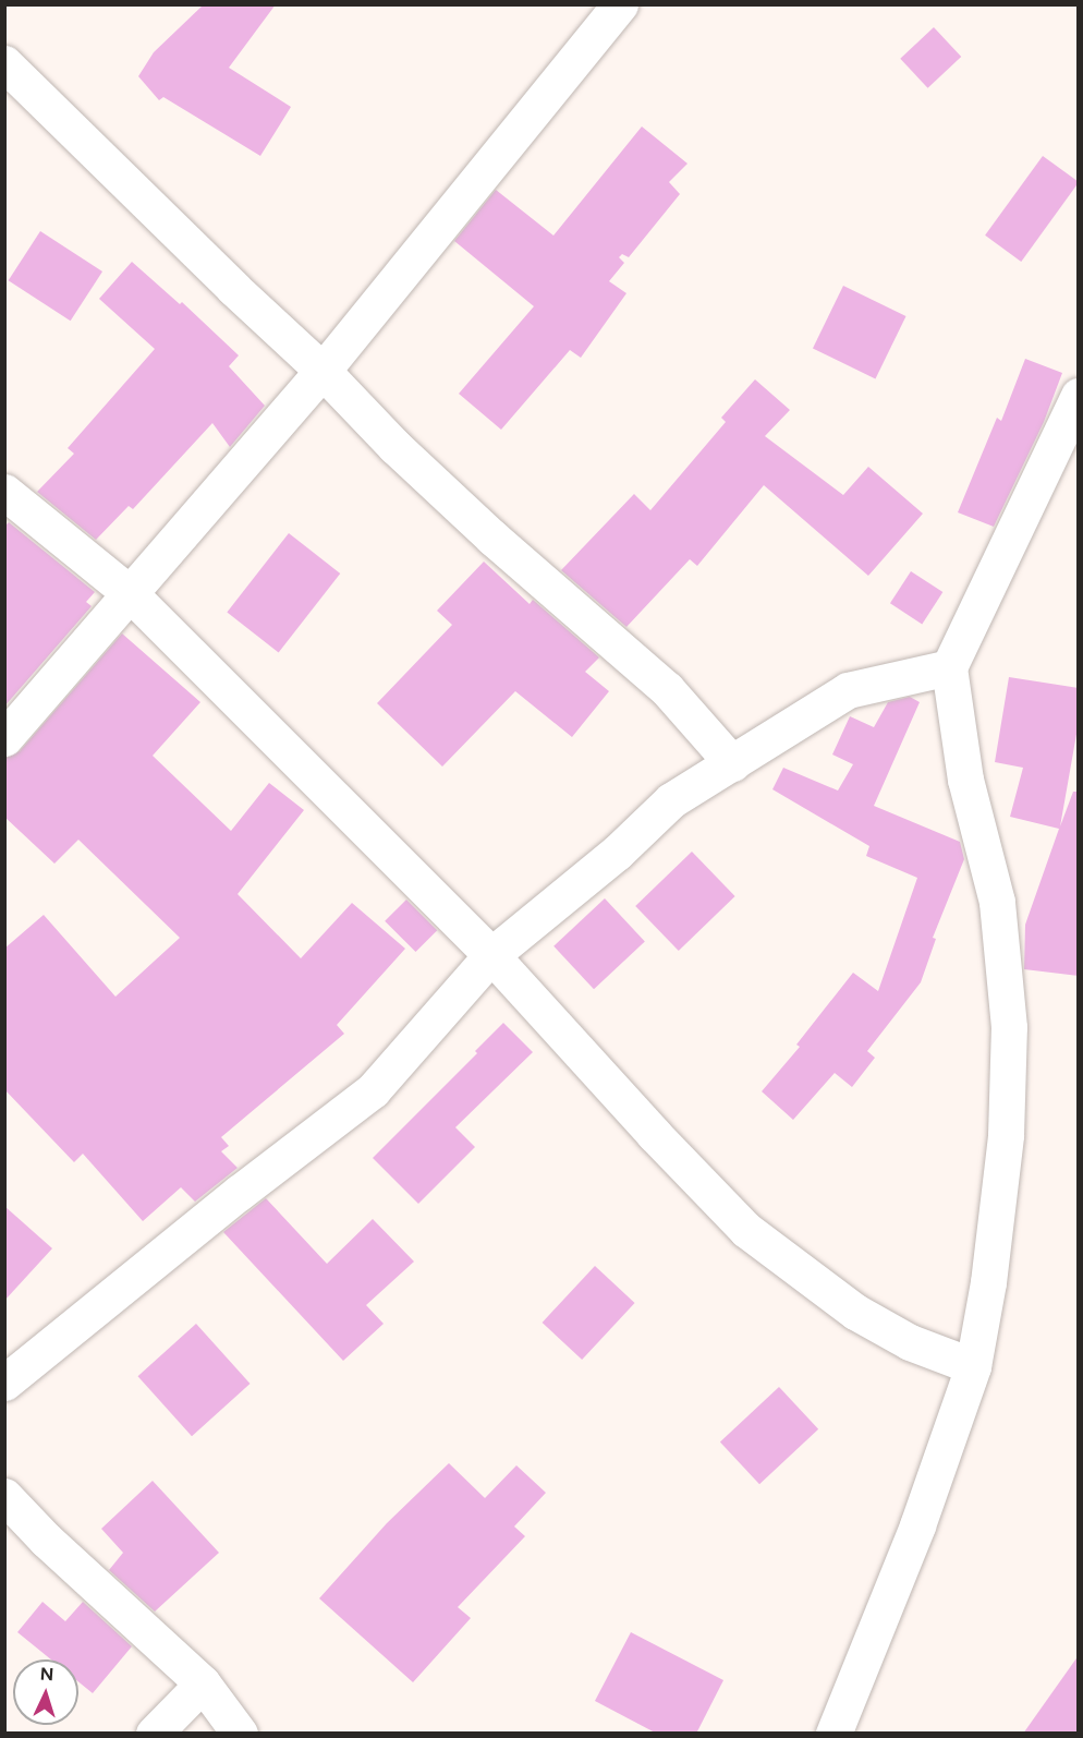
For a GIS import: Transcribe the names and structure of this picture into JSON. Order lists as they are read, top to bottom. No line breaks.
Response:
{"north":"top"}
